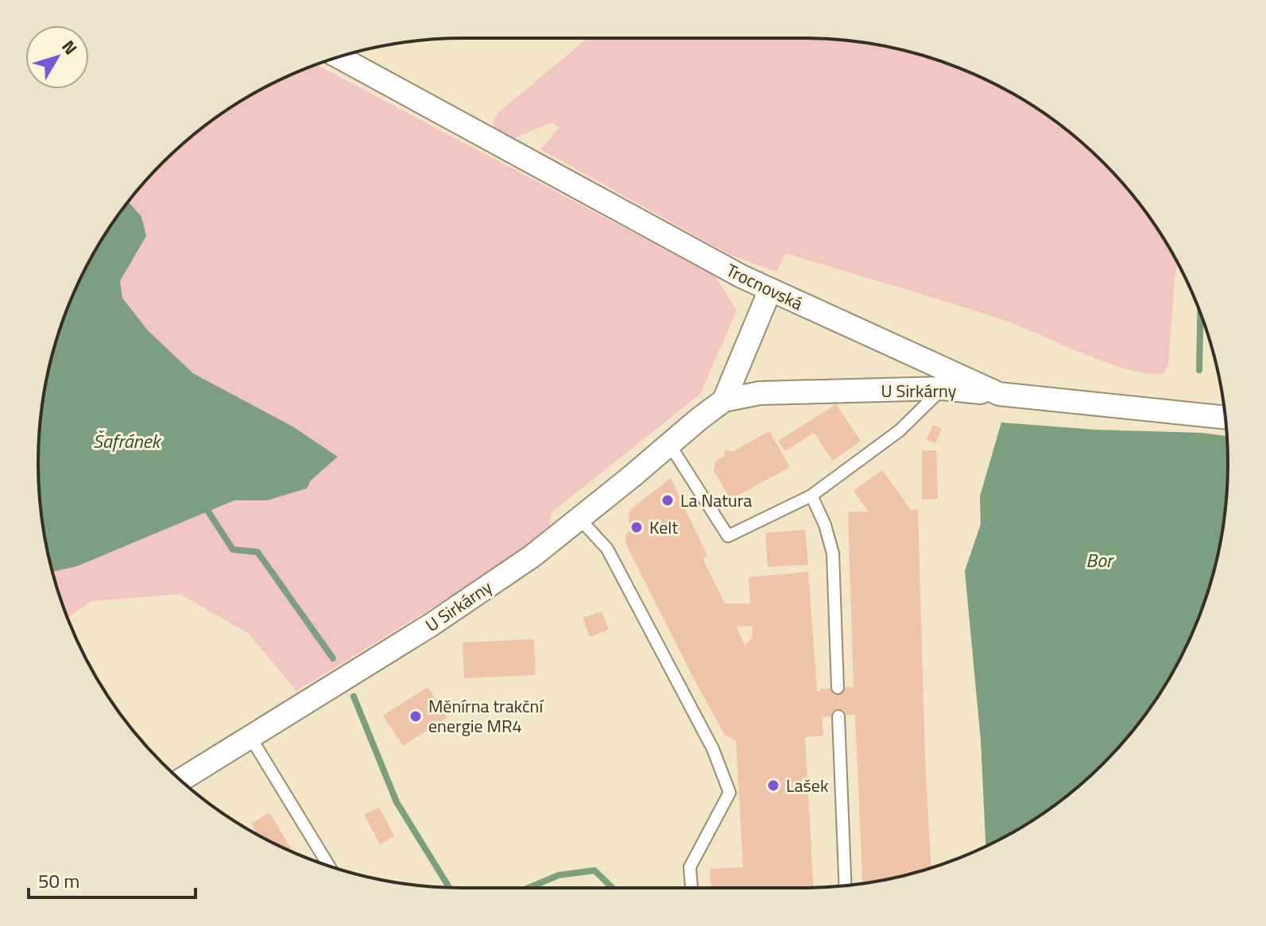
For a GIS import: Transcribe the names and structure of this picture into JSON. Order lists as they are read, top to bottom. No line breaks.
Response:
{"streets":{"street":["Trocnovská","U Sirkárny"]},"crossings":[["Trocnovská","U Sirkárny"]],"water":["Šafránek","Bor"],"places":["La Natura","Kelt","Měnírna trakční energie MR4","Lašek"],"scale_bar":"50 m","north":"top right"}
